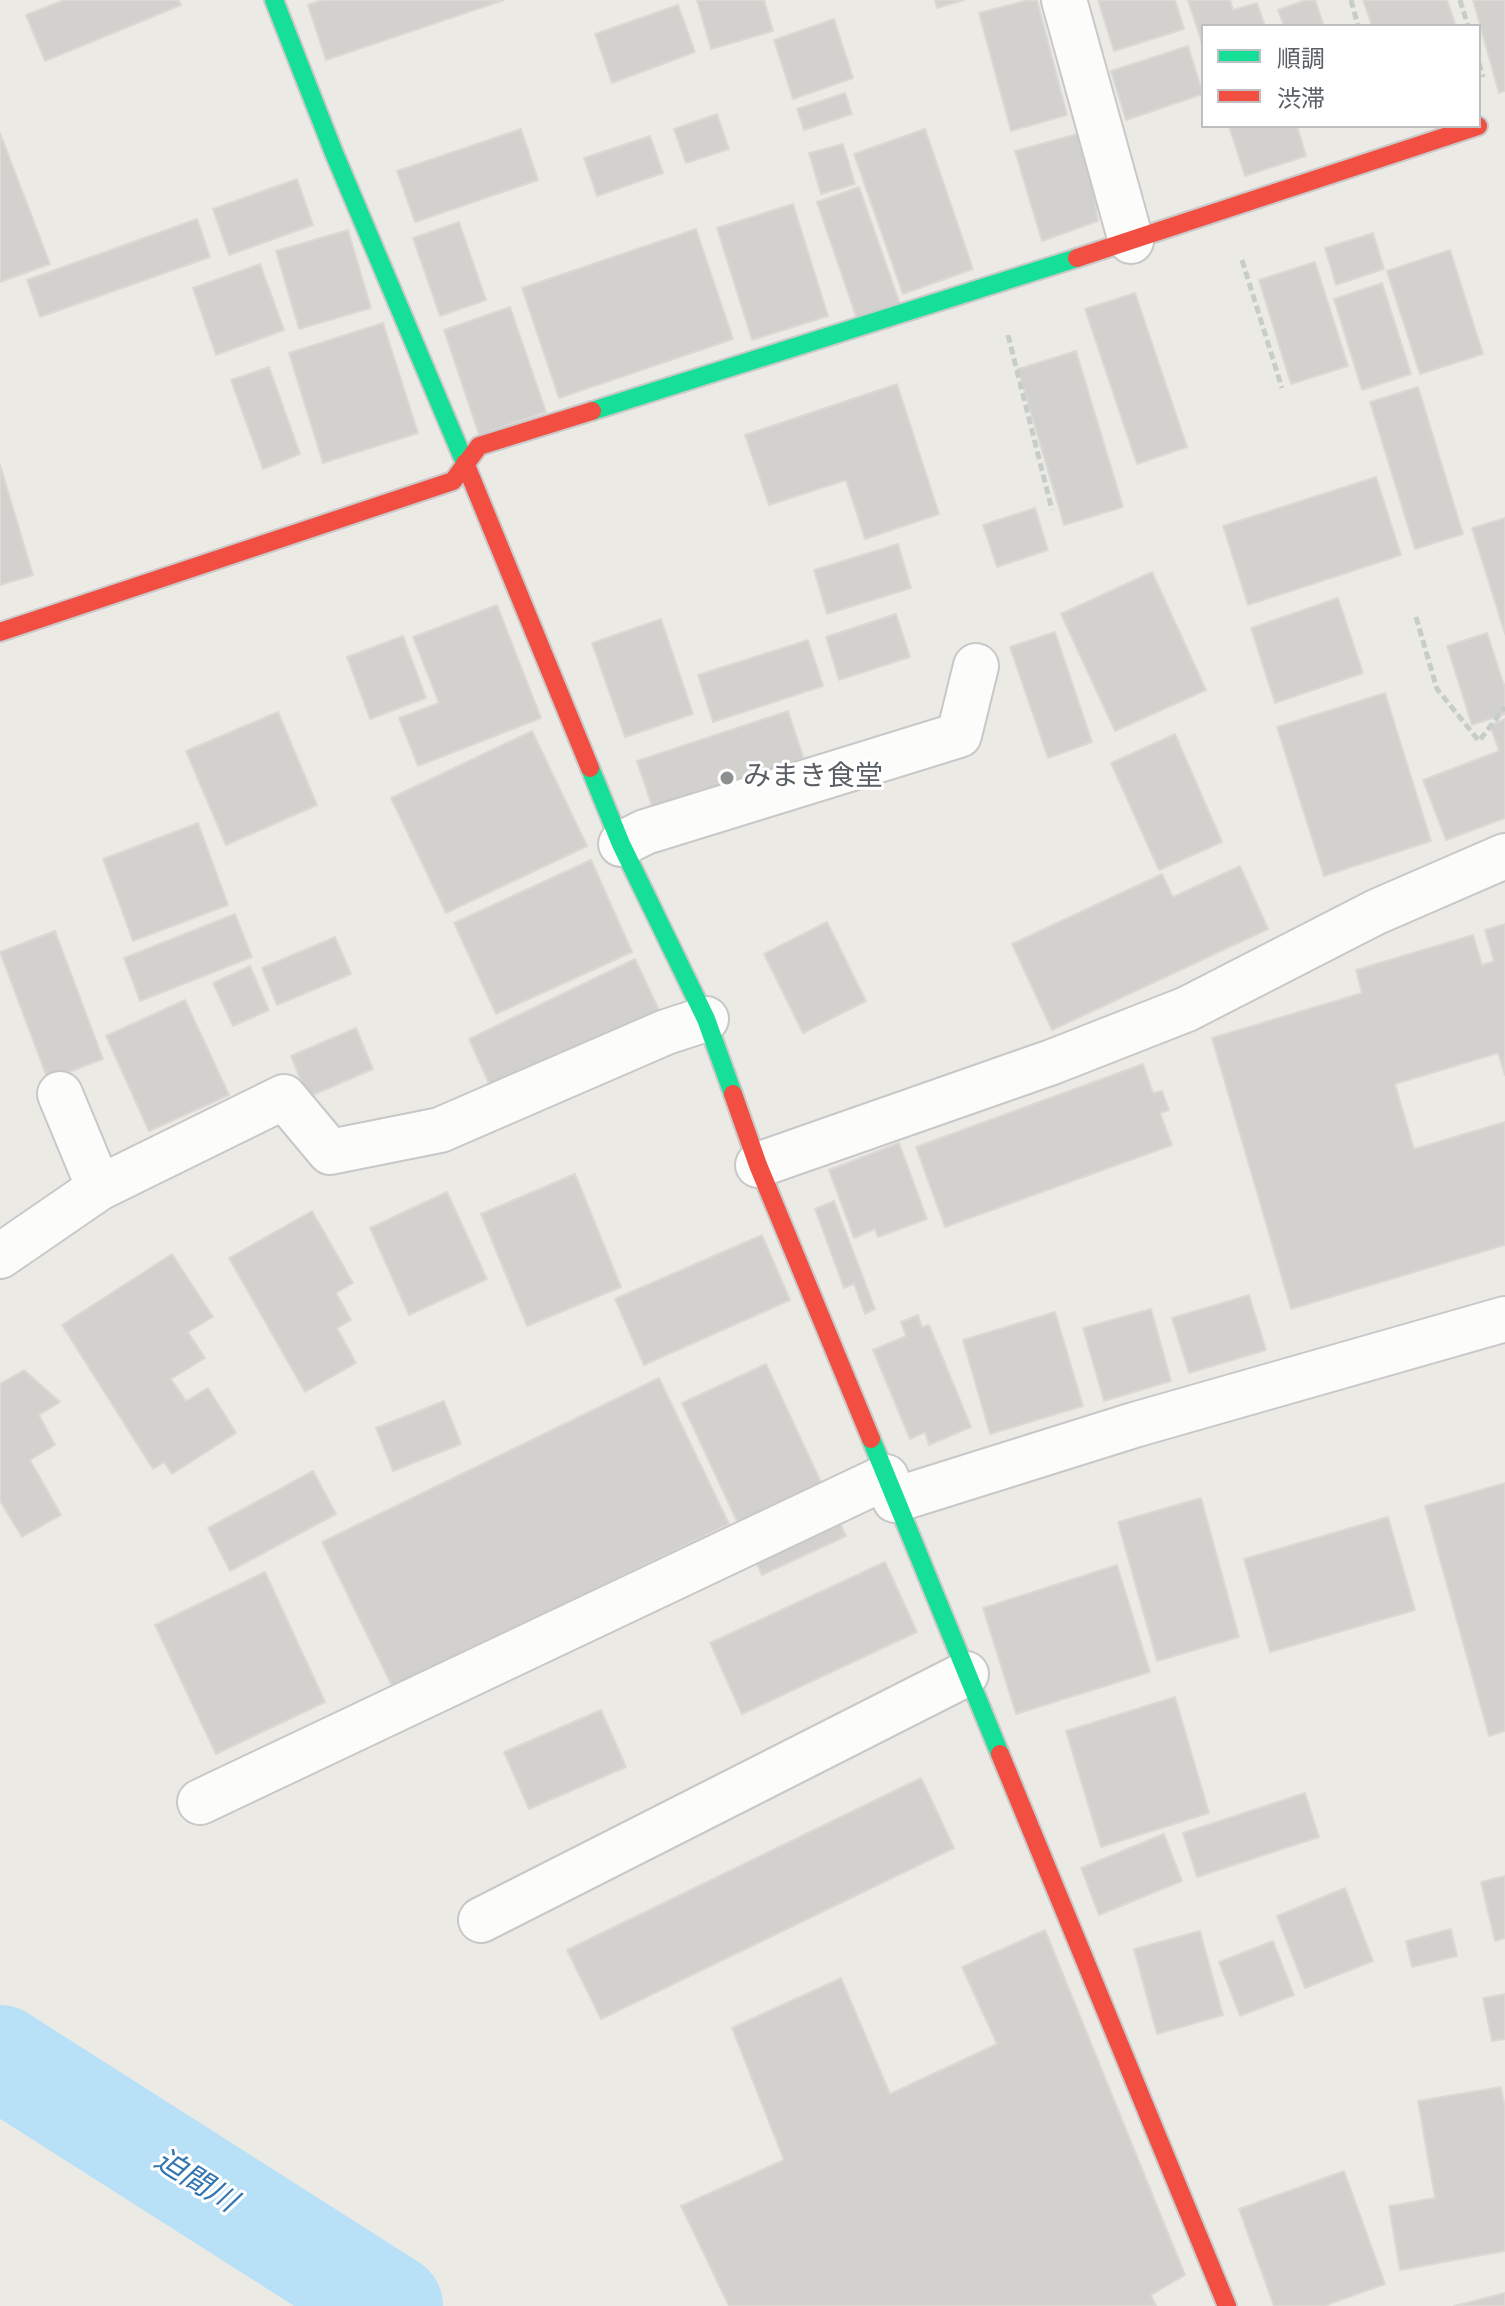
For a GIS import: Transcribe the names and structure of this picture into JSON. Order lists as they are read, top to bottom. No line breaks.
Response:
{"water":["迫間川"],"places":["みまき食堂"],"legend":["順調","渋滞"]}
